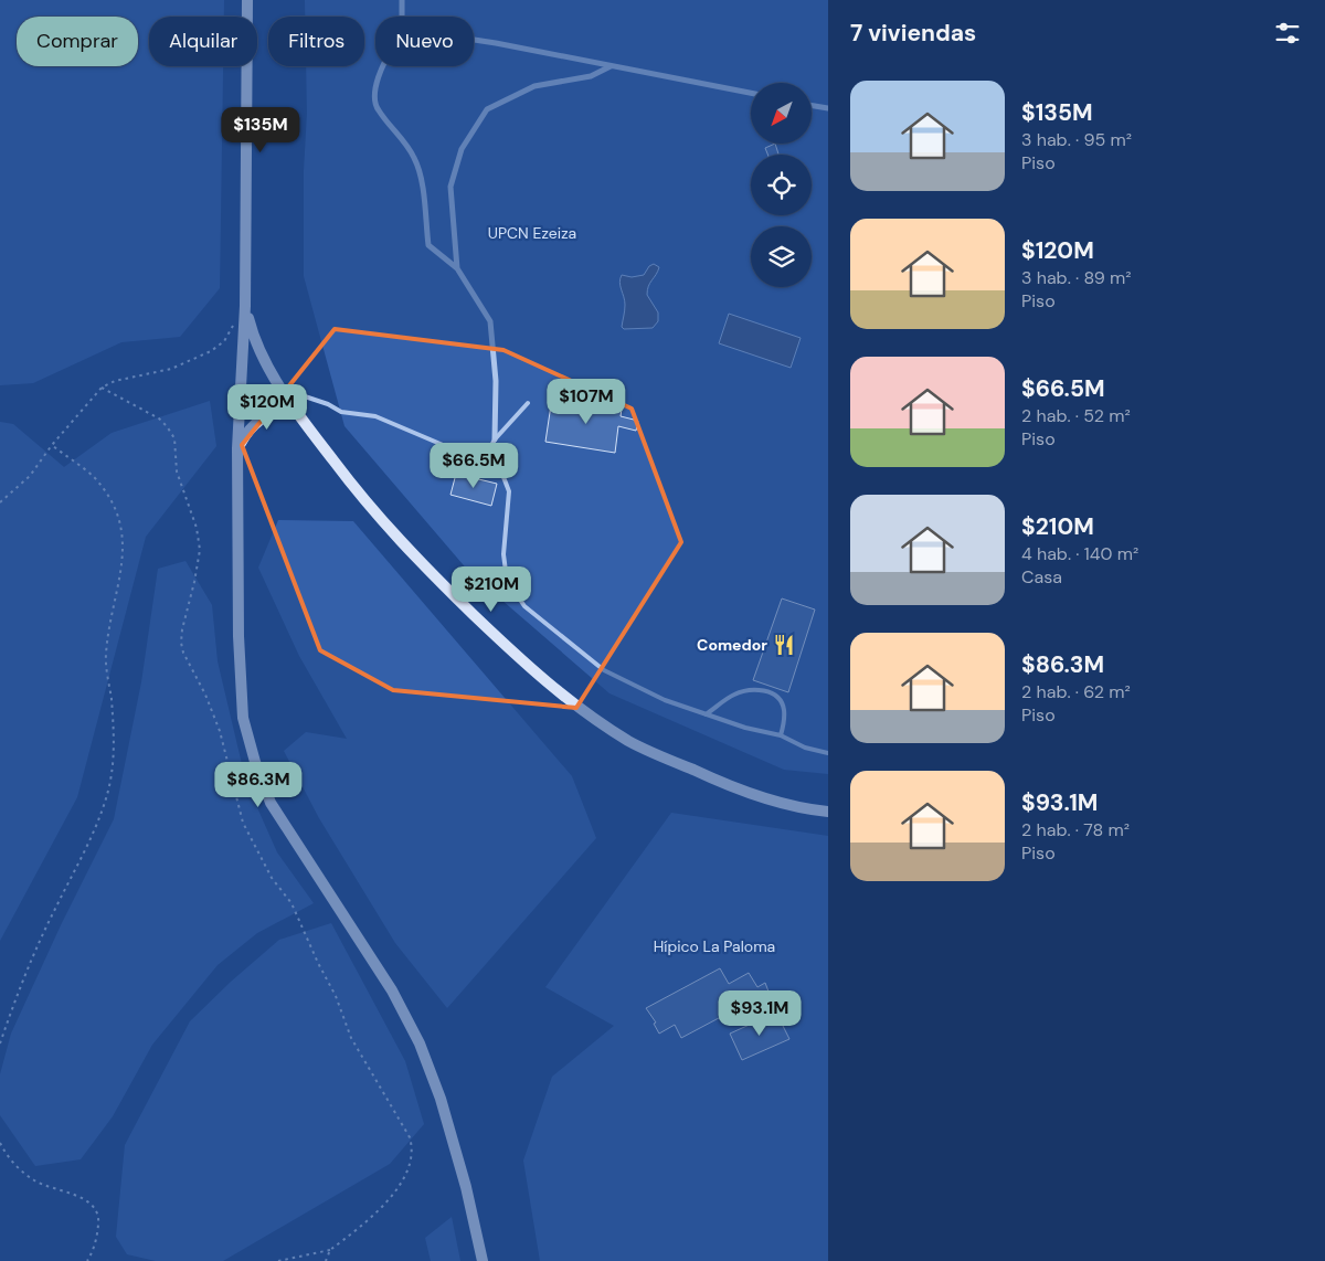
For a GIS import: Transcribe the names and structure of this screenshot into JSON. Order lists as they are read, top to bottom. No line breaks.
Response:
{"parks":["UPCN Ezeiza","Hípico La Paloma"],"places":{"restaurant":["Comedor"]},"north":"bottom left","page":{"heading":"7 viviendas","chip":["Comprar","Alquilar","Filtros","Nuevo"],"list":[{"name":"$135M","note":"3 hab. · 95 m² · Piso"},{"name":"$120M","note":"3 hab. · 89 m² · Piso"},{"name":"$66.5M","note":"2 hab. · 52 m² · Piso"},{"name":"$210M","note":"4 hab. · 140 m² · Casa"},{"name":"$86.3M","note":"2 hab. · 62 m² · Piso"},{"name":"$93.1M","note":"2 hab. · 78 m² · Piso"}],"price":["$135M","$107M","$120M","$66.5M","$210M","$86.3M","$93.1M"]}}
